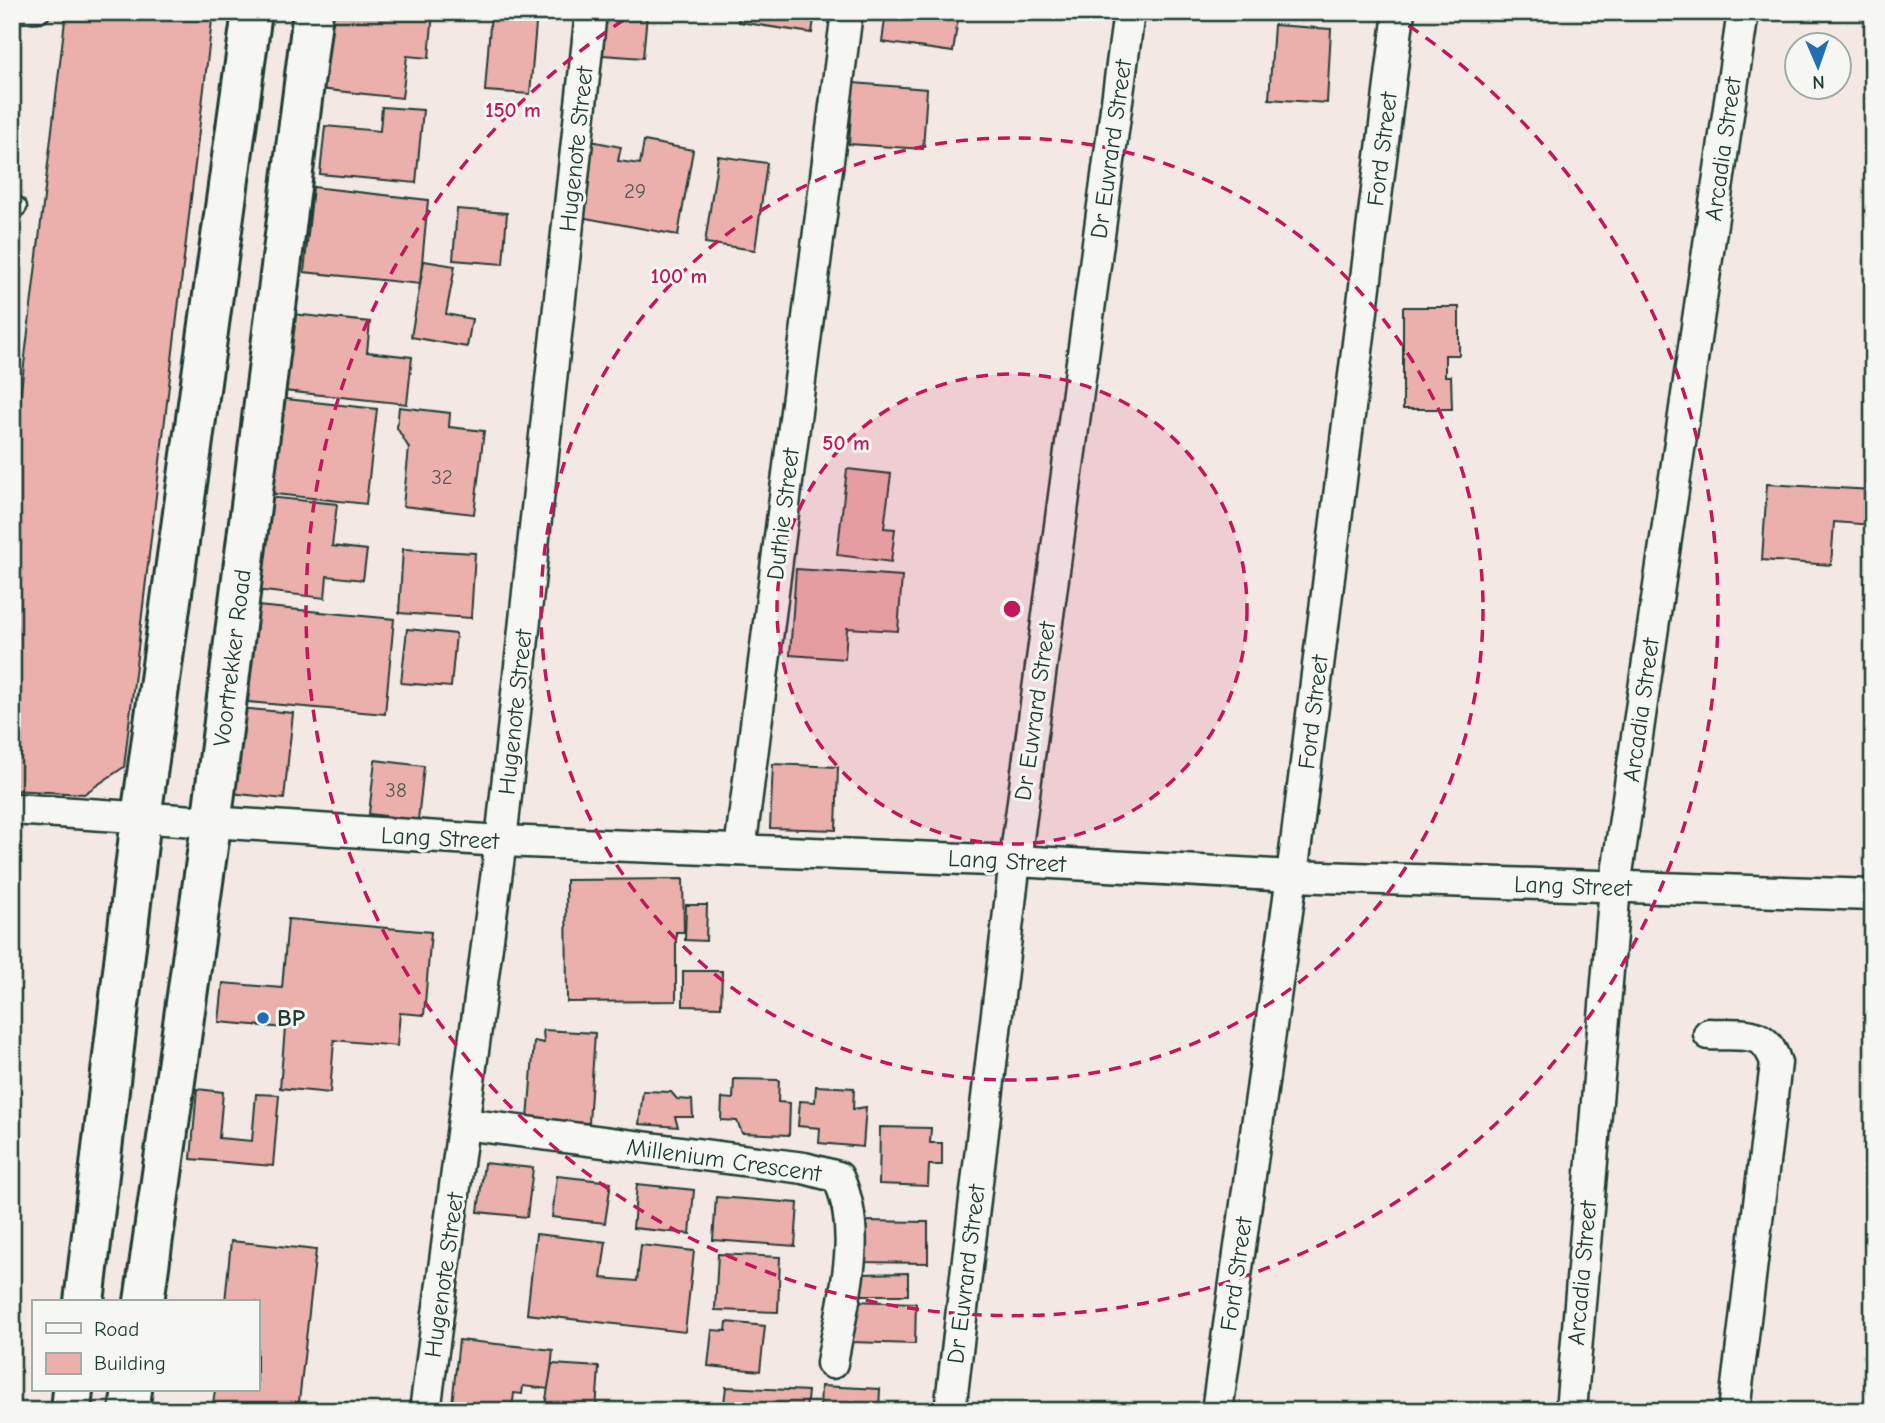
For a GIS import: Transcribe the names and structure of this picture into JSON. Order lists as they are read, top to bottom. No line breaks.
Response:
{"streets":{"main road":["Voortrekker Road"],"street":["Hugenote Street","Dr Euvrard Street","Ford Street","Arcadia Street","Duthie Street","Lang Street","Millenium Crescent"]},"crossings":[["Hugenote Street","Lang Street"],["Hugenote Street","Millenium Crescent"],["Dr Euvrard Street","Lang Street"],["Ford Street","Lang Street"],["Arcadia Street","Lang Street"],["Duthie Street","Lang Street"],["Voortrekker Road","Lang Street"]],"places":["BP"],"house_numbers":["29","32","38"],"legend":["Road","Building"],"north":"bottom","rings":["150 m","100 m","50 m"]}
